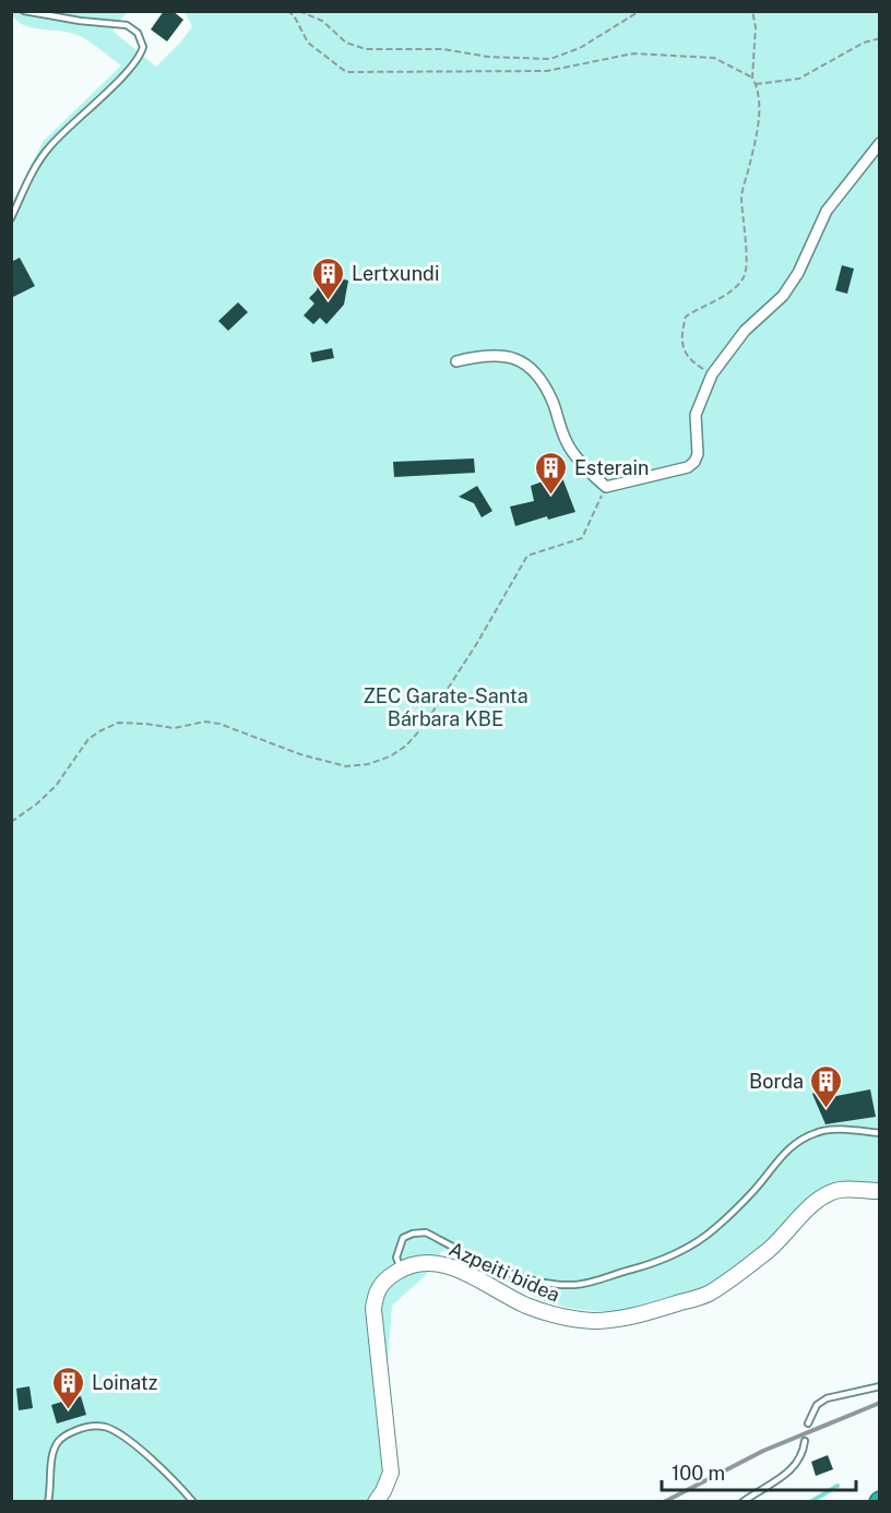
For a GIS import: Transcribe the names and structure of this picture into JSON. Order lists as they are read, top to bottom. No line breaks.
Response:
{"streets":{"main road":["Azpeiti bidea"]},"parks":["ZEC Garate-Santa Bárbara KBE"],"places":{"building":["Lertxundi","Esterain","Borda","Loinatz"]},"scale_bar":"100 m"}
